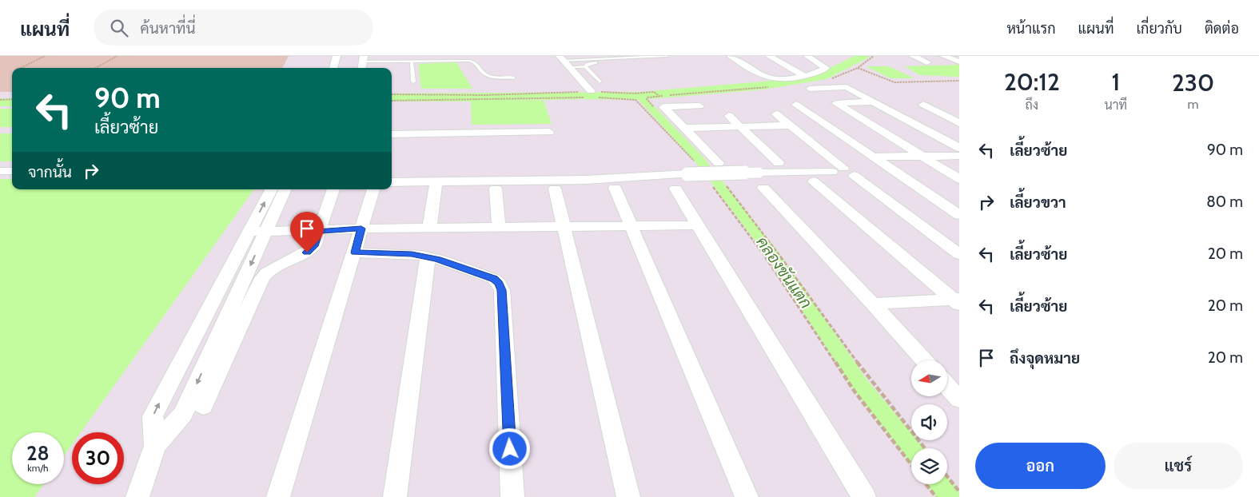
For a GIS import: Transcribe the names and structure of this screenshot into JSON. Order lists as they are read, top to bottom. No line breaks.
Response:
{"water":["คลองขันแตก"],"north":"left","page":{"header":"แผนที่","search":"ค้นหาที่นี่","nav":["หน้าแรก","แผนที่","เกี่ยวกับ","ติดต่อ"],"eta":["20:12","ถึง","1","นาที","230","m"],"turn":["90 m","เลี้ยวซ้าย"],"list":[{"name":"เลี้ยวซ้าย","value":"90 m"},{"name":"เลี้ยวขวา","value":"80 m"},{"name":"เลี้ยวซ้าย","value":"20 m"},{"name":"เลี้ยวซ้าย","value":"20 m"},{"name":"ถึงจุดหมาย","value":"20 m"}],"then":"จากนั้น","speed":"28 km/h","limit":"30","buttons":["ออก","แชร์"]}}
